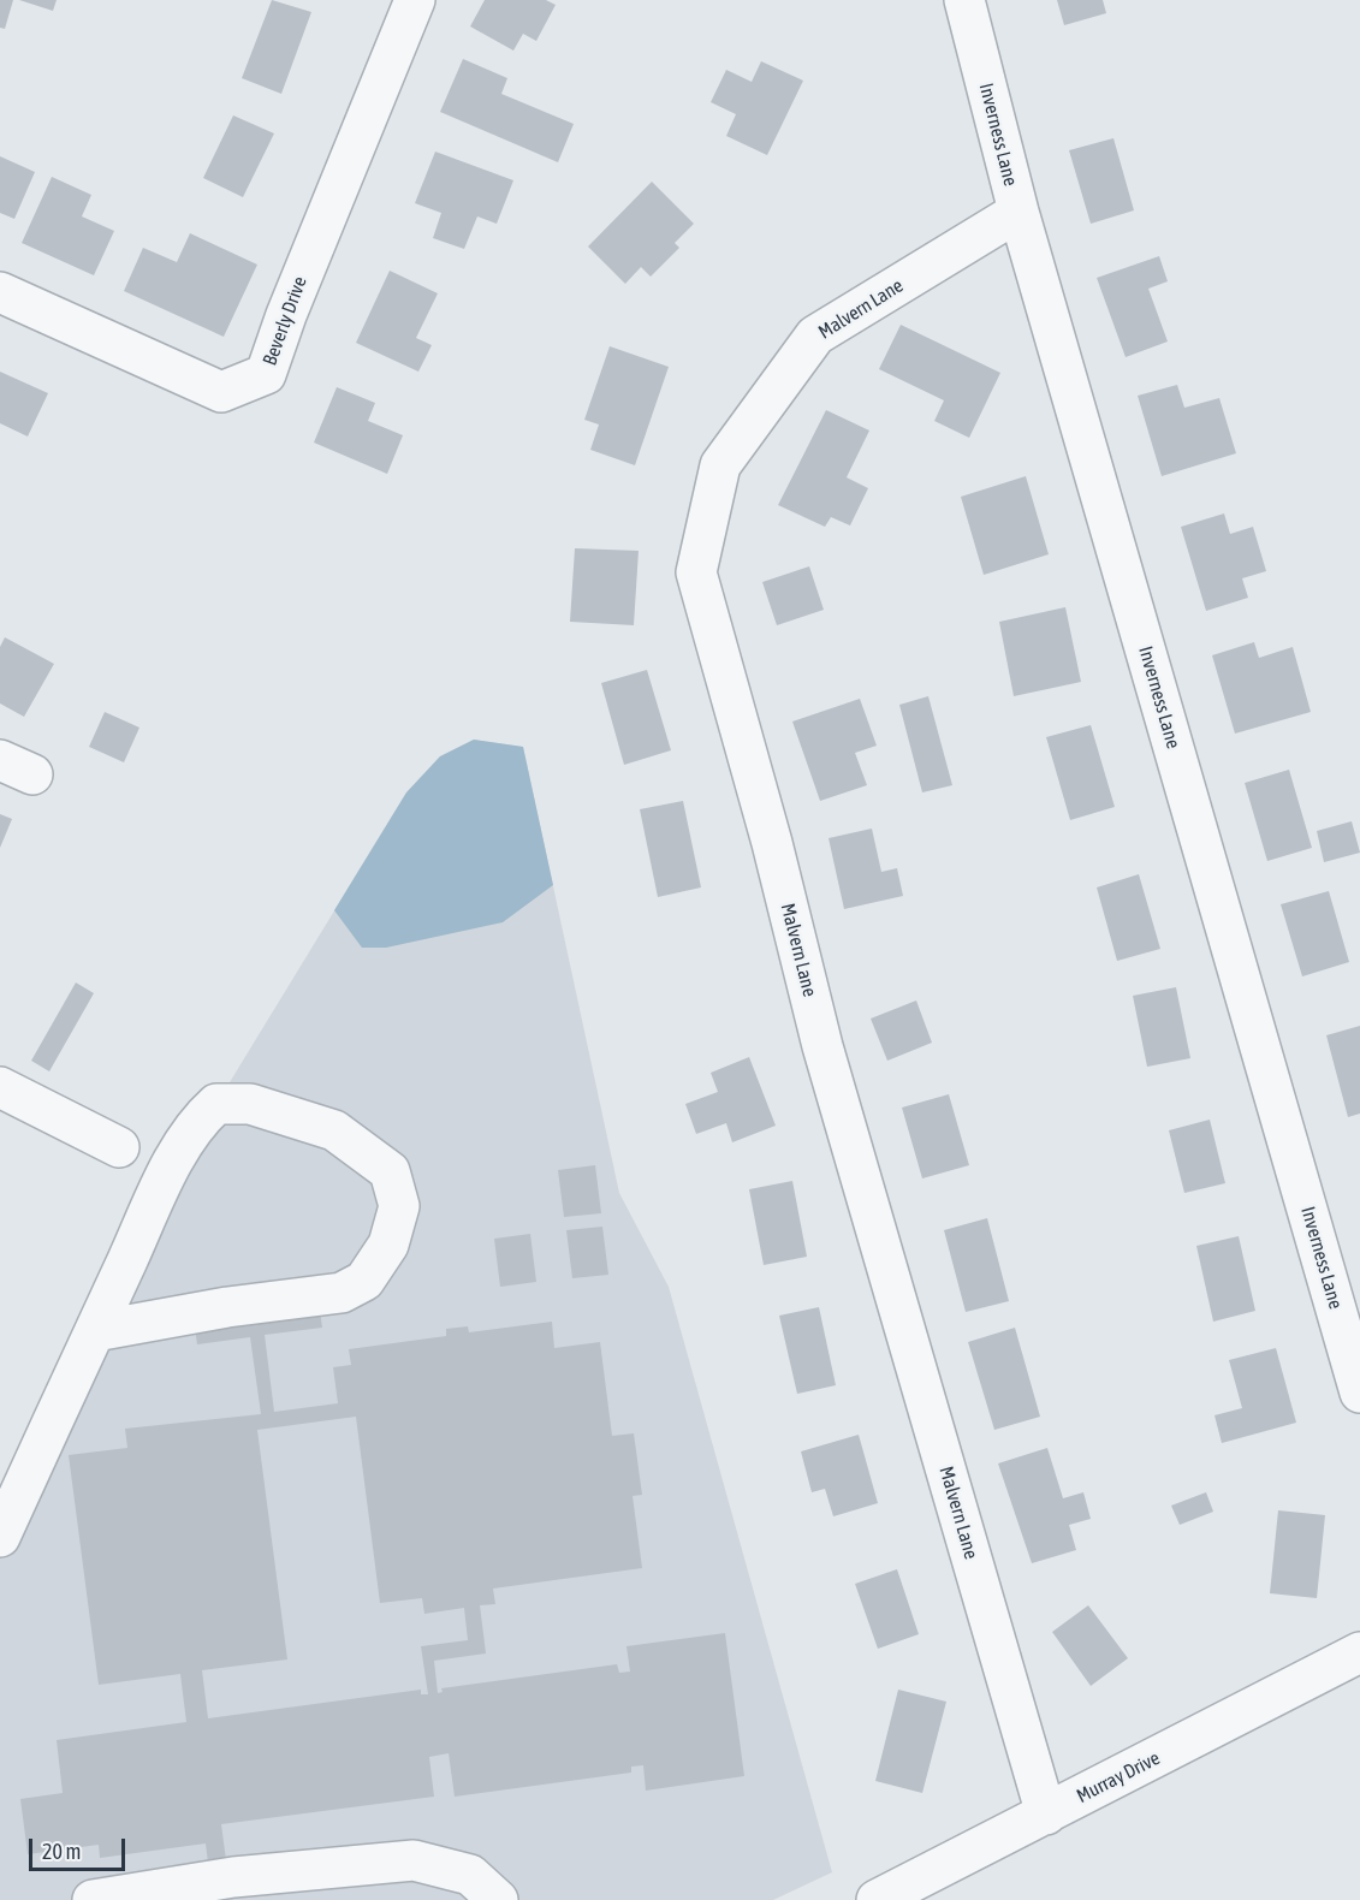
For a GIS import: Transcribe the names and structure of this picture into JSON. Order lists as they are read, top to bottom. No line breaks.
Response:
{"streets":{"street":["Inverness Lane","Malvern Lane","Beverly Drive","Murray Drive"]},"crossings":[["Inverness Lane","Malvern Lane"],["Malvern Lane","Murray Drive"]],"scale_bar":"20 m"}
